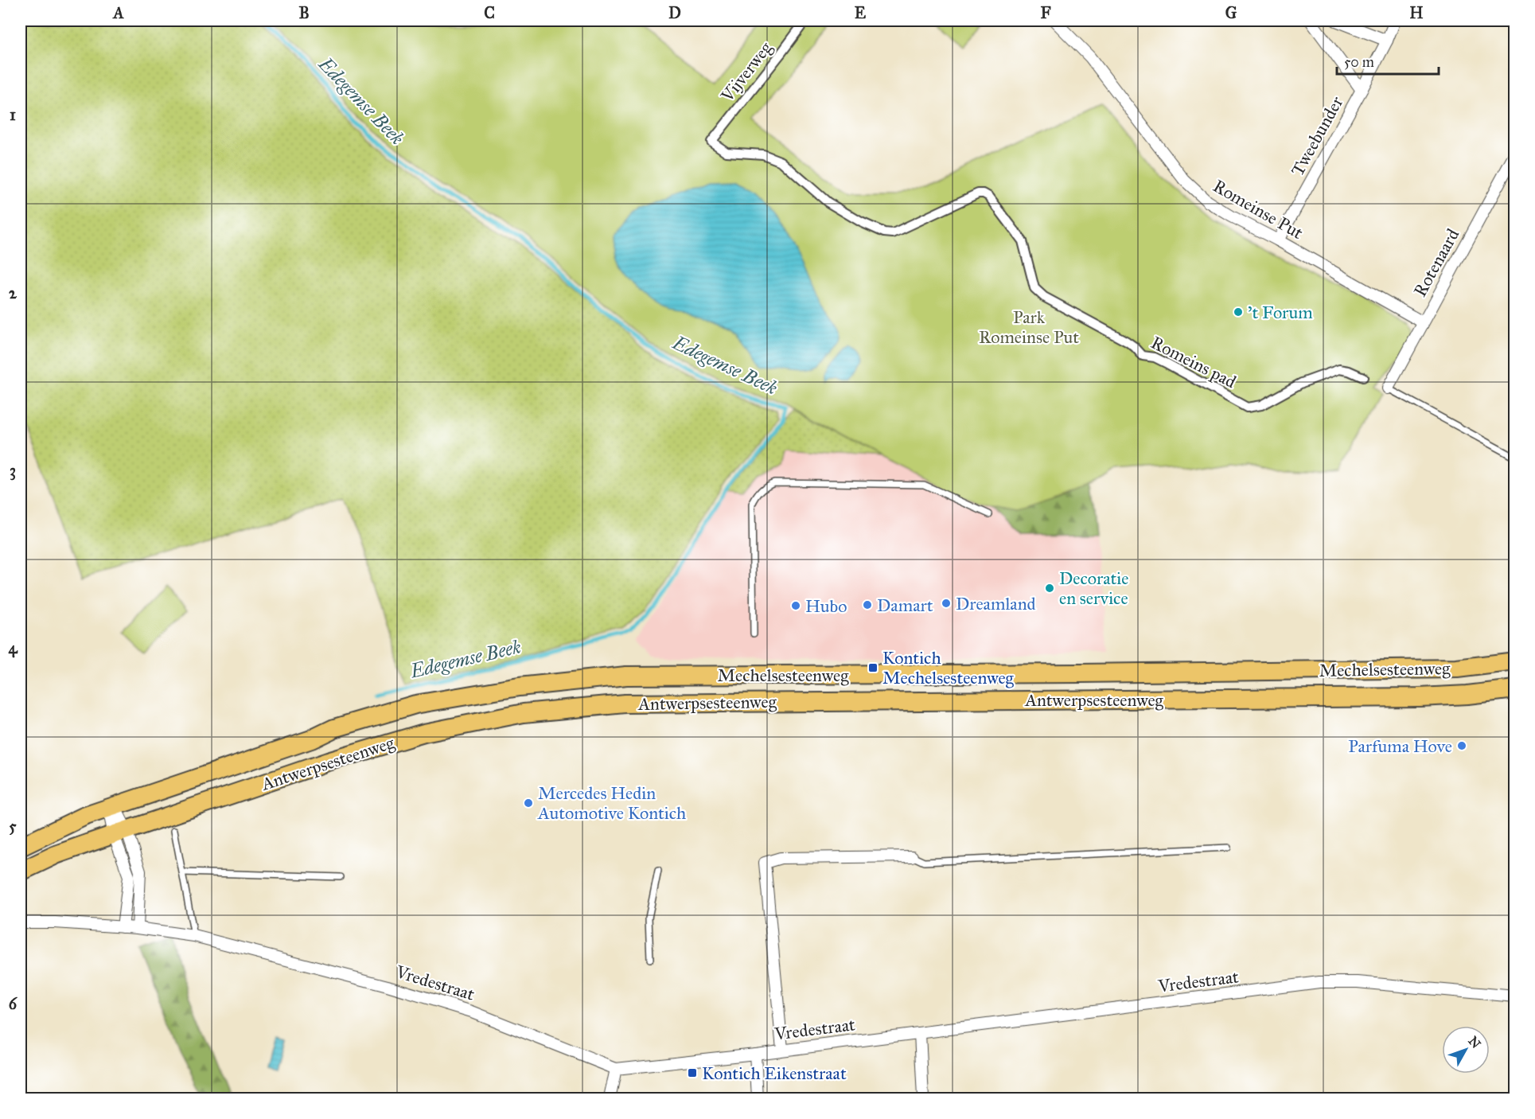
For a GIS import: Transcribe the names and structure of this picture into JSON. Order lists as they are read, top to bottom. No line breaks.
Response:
{"streets":{"main road":["Mechelsesteenweg","Antwerpsesteenweg"],"street":["Vijverweg","Tweebunder","Romeinse Put","Rotenaard","Romeins pad","Vredestraat"]},"crossings":[["Vijverweg","Romeins pad"],["Tweebunder","Romeinse Put"],["Romeinse Put","Rotenaard"],["Mechelsesteenweg","Antwerpsesteenweg"]],"water":["Edegemse Beek"],"parks":["Park Romeinse Put"],"places":{"other":["'t Forum","Decoratie en service","Dreamland","Damart","Hubo","Parfuma Hove","Mercedes Hedin Automotive Kontich"],"transit":["Kontich Mechelsesteenweg","Kontich Eikenstraat"]},"scale_bar":"50 m","north":"top right","grid":{"columns":["A","B","C","D","E","F","G","H"],"rows":["1","2","3","4","5","6"]}}
